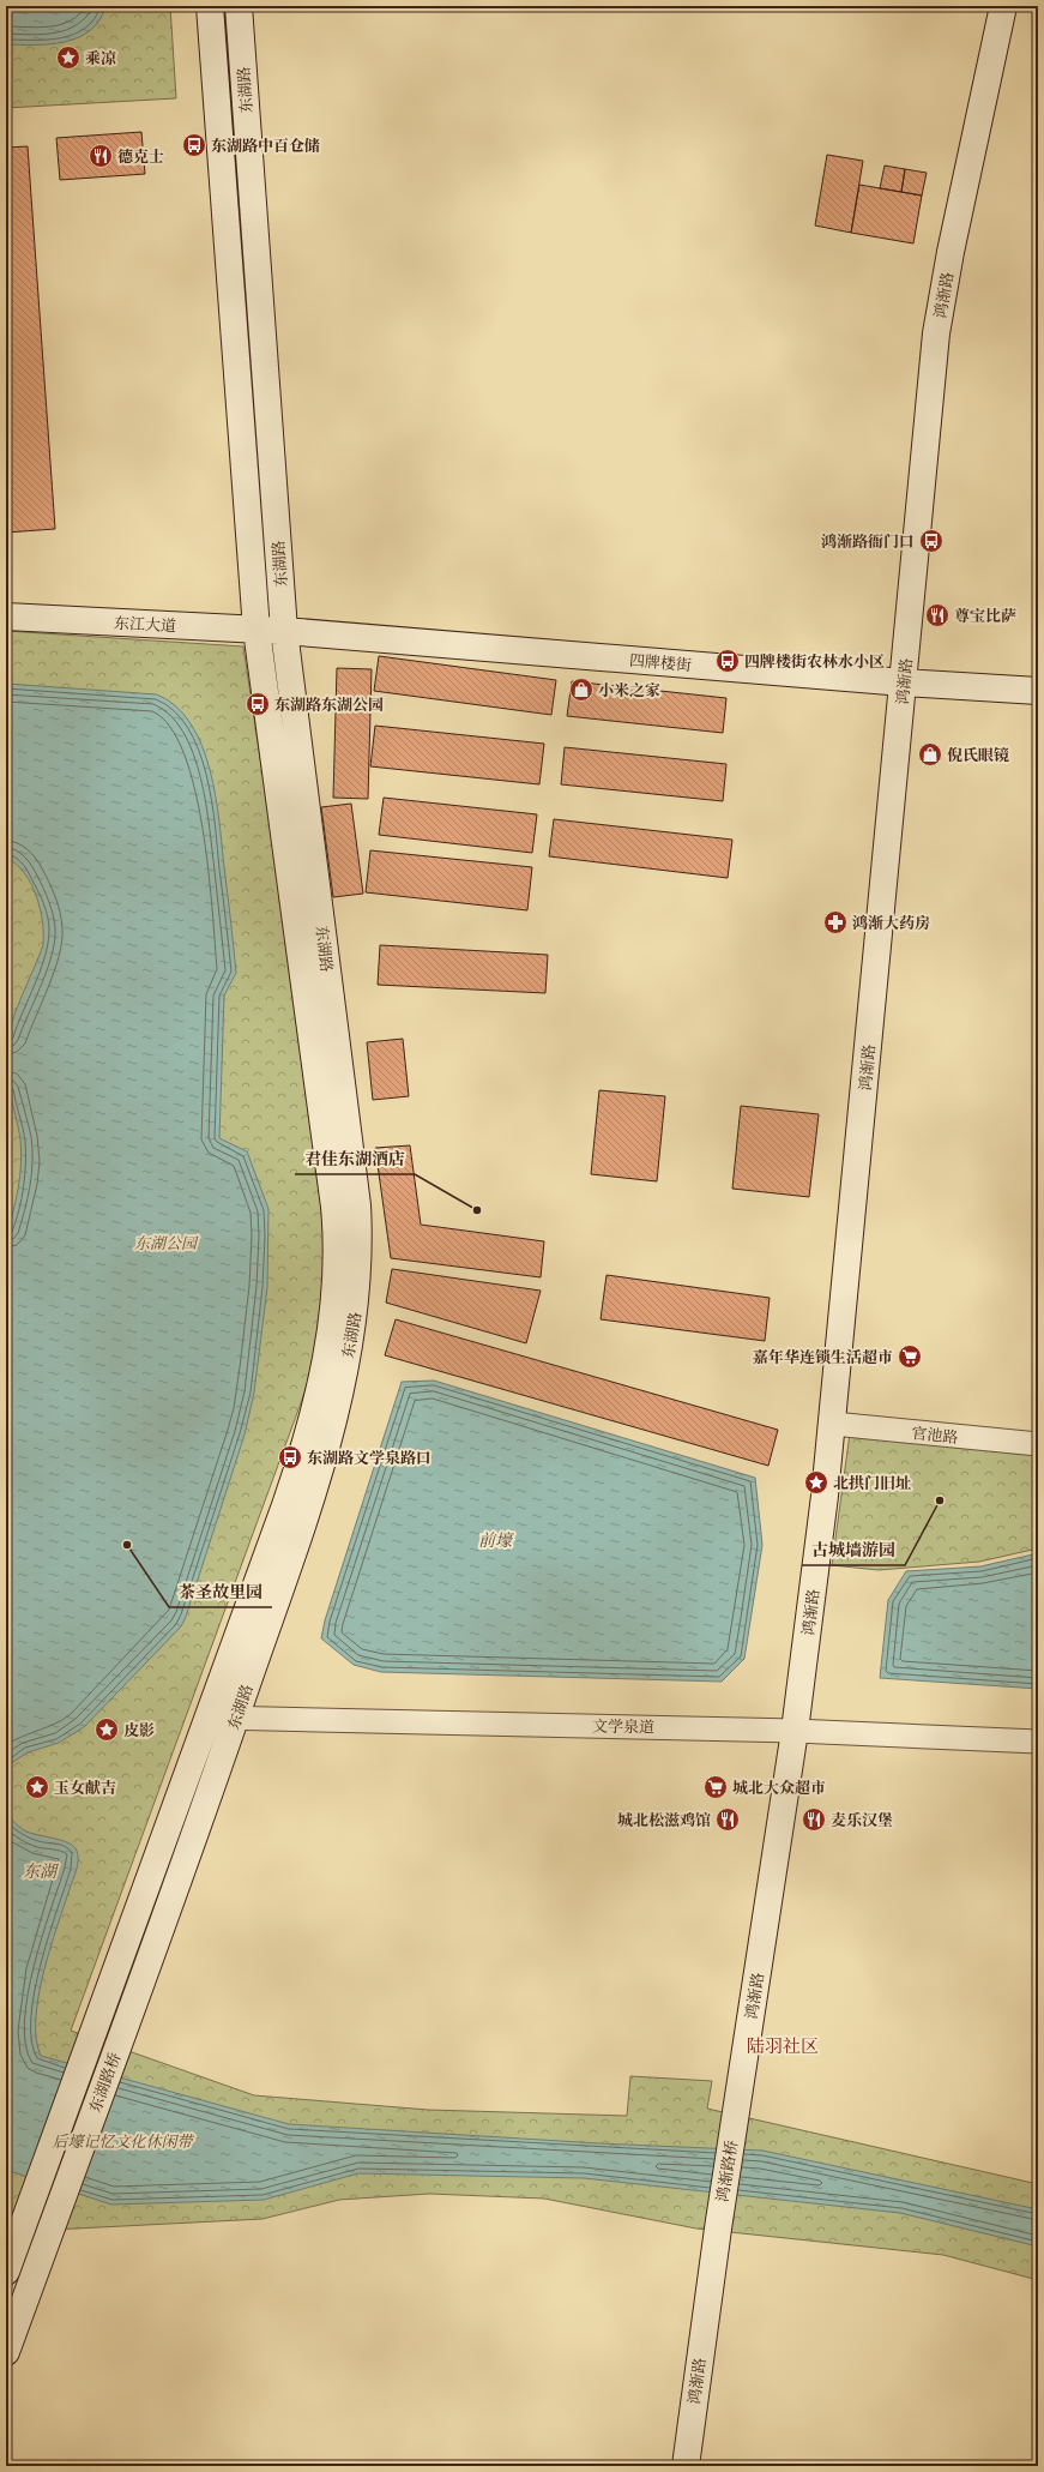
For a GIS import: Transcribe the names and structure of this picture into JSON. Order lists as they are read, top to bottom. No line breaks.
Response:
{"streets":{"main road":["东湖路","鸿渐路","东江大道","四牌楼街","东湖路桥","鸿渐路桥"],"street":["官池路","文学泉道"]},"crossings":[["东湖路","东江大道"],["东湖路","四牌楼街"],["东湖路","文学泉道"],["东湖路","东湖路桥"],["鸿渐路","四牌楼街"],["鸿渐路","官池路"],["鸿渐路","文学泉道"],["鸿渐路","鸿渐路桥"],["东江大道","四牌楼街"]],"districts":["陆羽社区"],"water":["前壕","东湖"],"parks":["东湖公园","后壕记忆文化休闲带"],"places":{"place":["乘凉","北拱门旧址","皮影","玉女献吉"],"bus stop":["东湖路中百仓储","鸿渐路衙门口","四牌楼街农林水小区","东湖路东湖公园","东湖路文学泉路口"],"restaurant":["德克士","尊宝比萨","城北松滋鸡馆","麦乐汉堡"],"shop":["小米之家","倪氏眼镜"],"pharmacy":["鸿渐大药房"],"other":["君佳东湖酒店","古城墙游园","茶圣故里园"],"supermarket":["嘉年华连锁生活超市","城北大众超市"]}}
